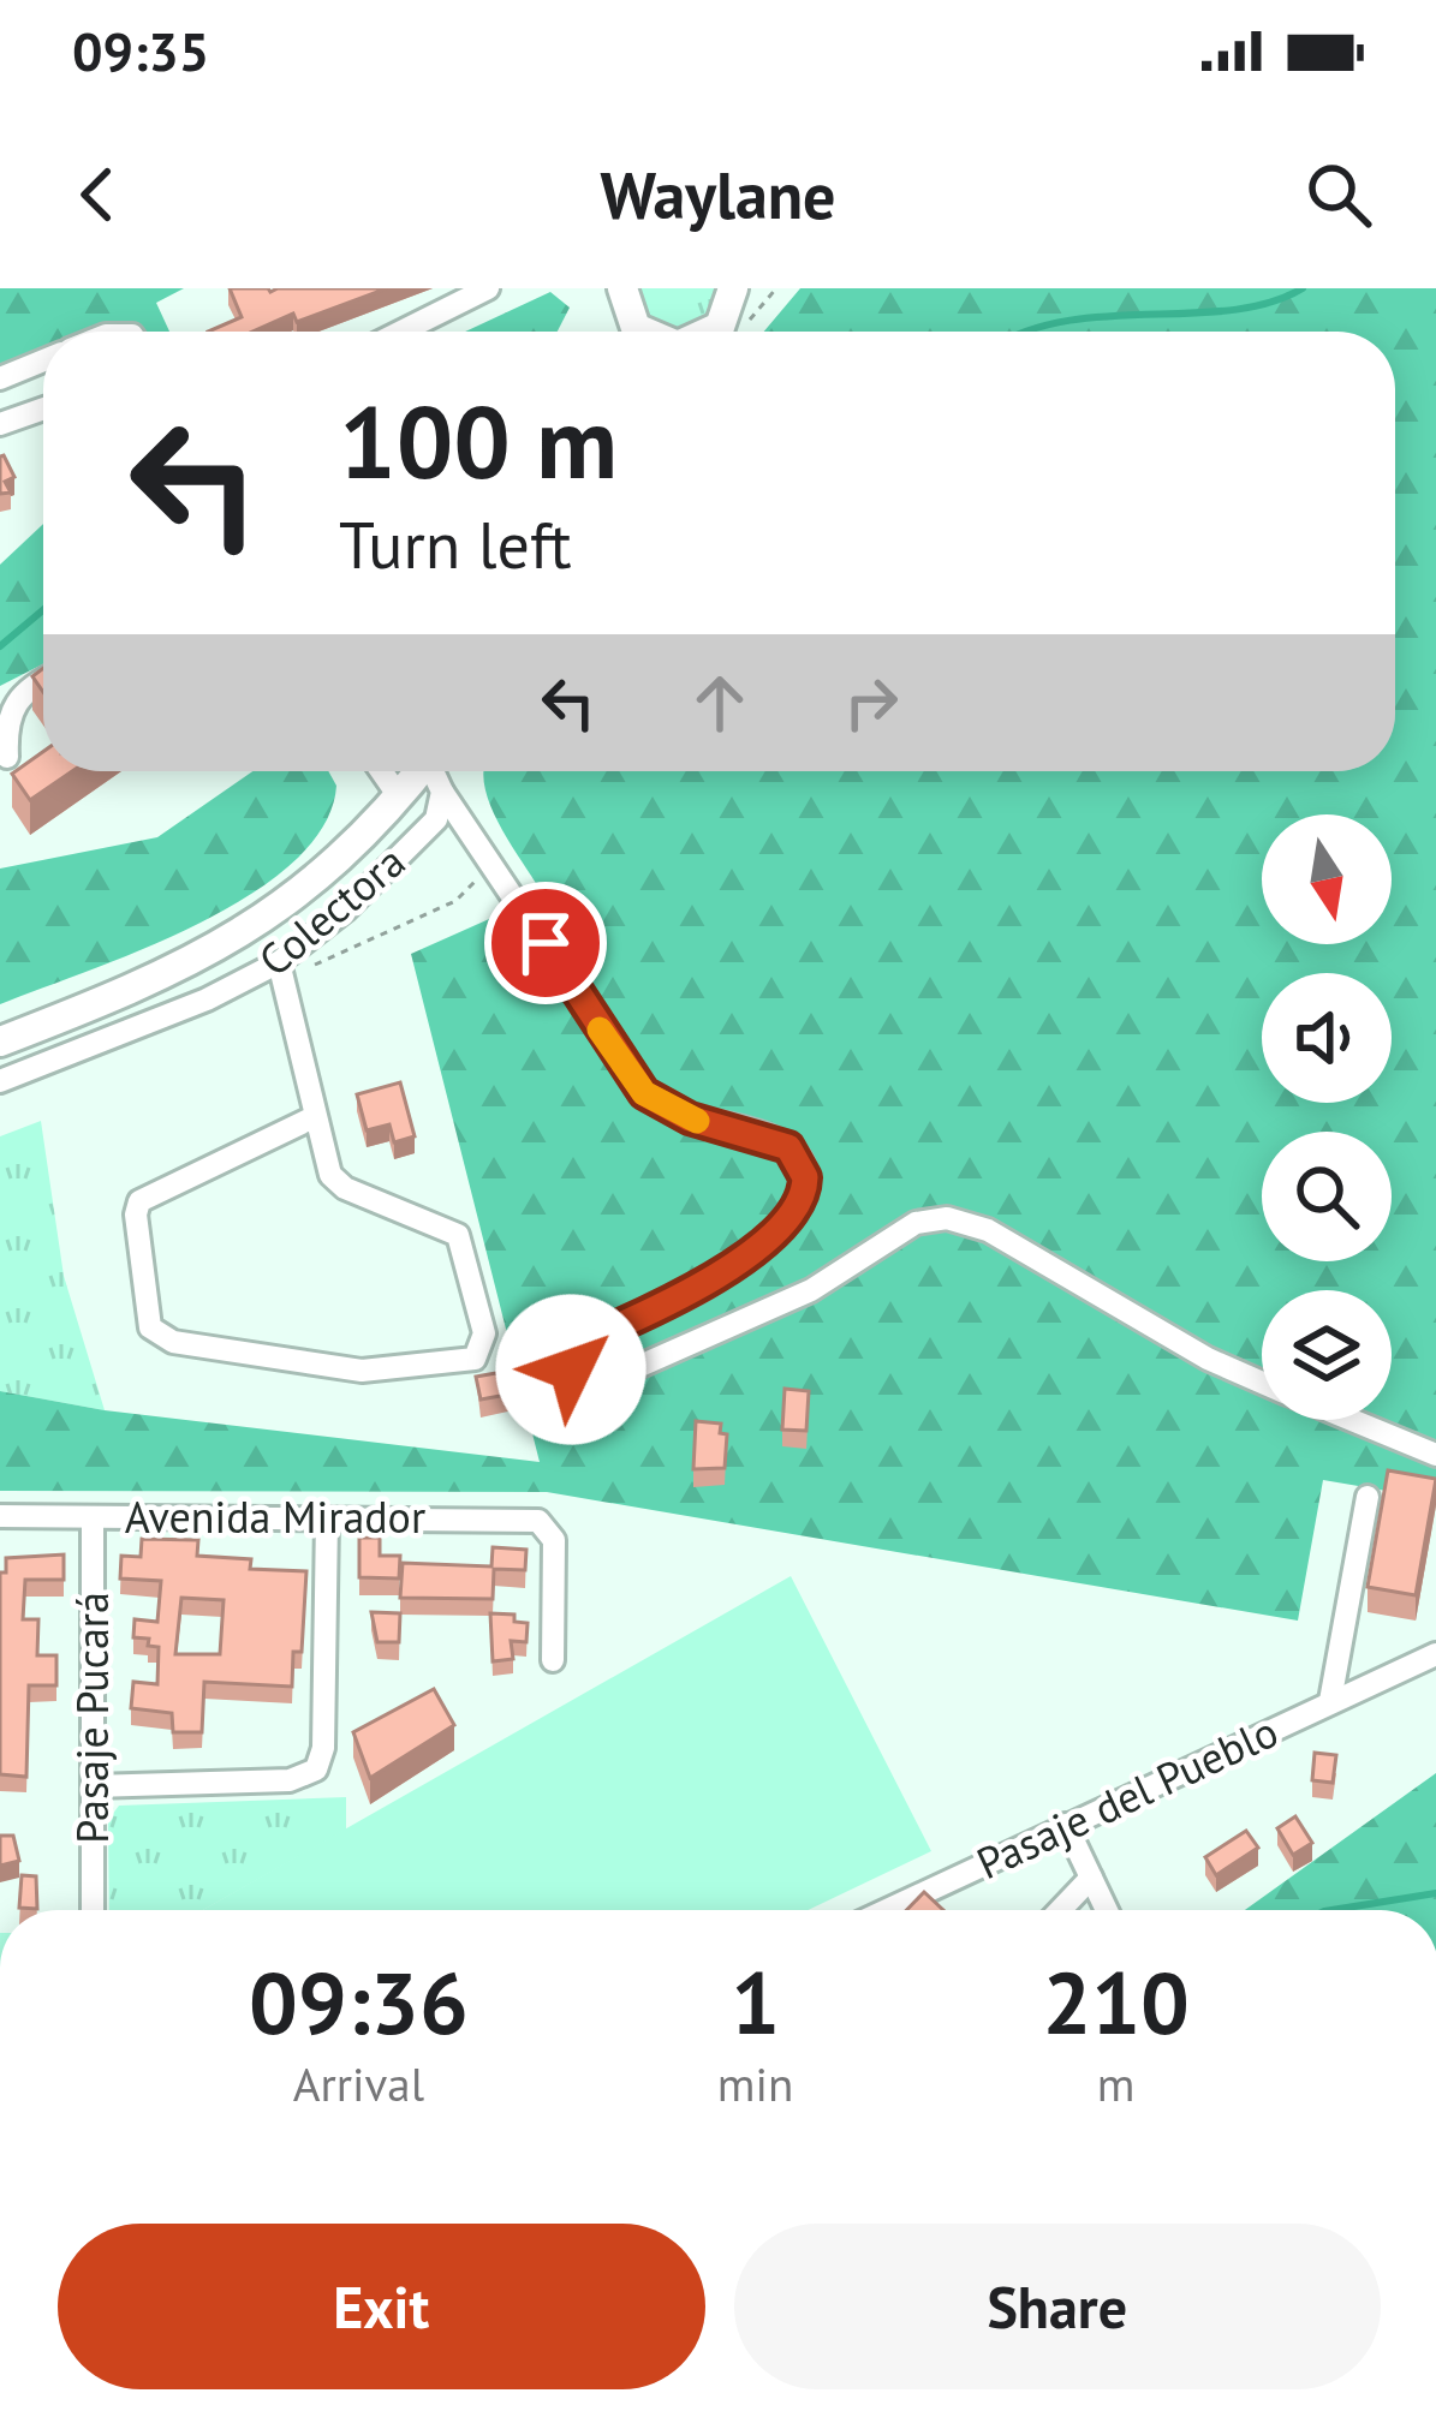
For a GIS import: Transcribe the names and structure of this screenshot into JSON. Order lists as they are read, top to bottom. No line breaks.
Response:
{"streets":{"street":["Colectora","Avenida Mirador","Pasaje Pucará","Pasaje del Pueblo"]},"crossings":[["Avenida Mirador","Pasaje Pucará"]],"north":"bottom","page":{"status":"09:35","header":"Waylane","turn":["100 m","Turn left"],"eta":["09:36","Arrival","1","min","210","m"],"buttons":["Exit","Share"]}}
